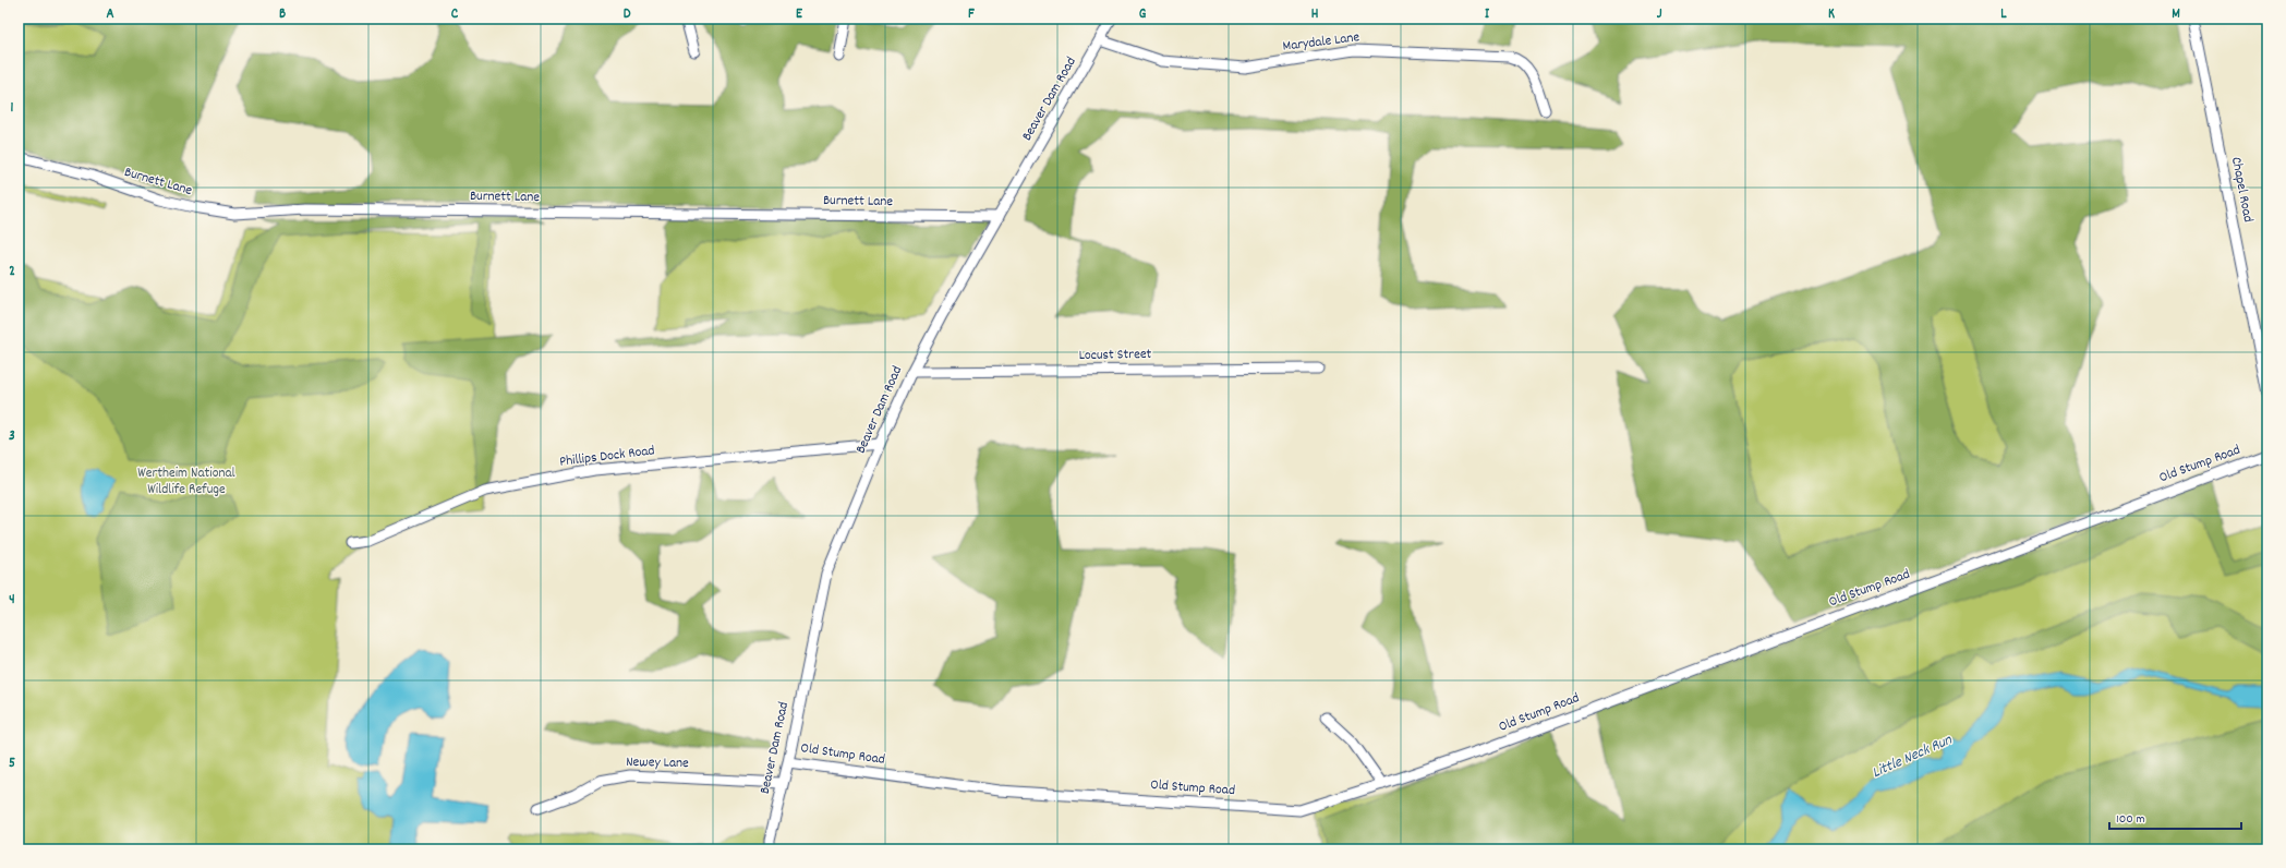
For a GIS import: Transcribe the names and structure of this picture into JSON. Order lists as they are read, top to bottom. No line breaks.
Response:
{"streets":{"street":["Marydale Lane","Beaver Dam Road","Burnett Lane","Chapel Road","Locust Street","Phillips Dock Road","Old Stump Road","Newey Lane"]},"crossings":[["Marydale Lane","Beaver Dam Road"],["Beaver Dam Road","Burnett Lane"],["Beaver Dam Road","Locust Street"],["Beaver Dam Road","Phillips Dock Road"],["Beaver Dam Road","Old Stump Road"],["Beaver Dam Road","Newey Lane"]],"water":["Little Neck Run"],"parks":["Wertheim National Wildlife Refuge"],"scale_bar":"100 m","grid":{"columns":["A","B","C","D","E","F","G","H","I","J","K","L","M"],"rows":["1","2","3","4","5"]}}
